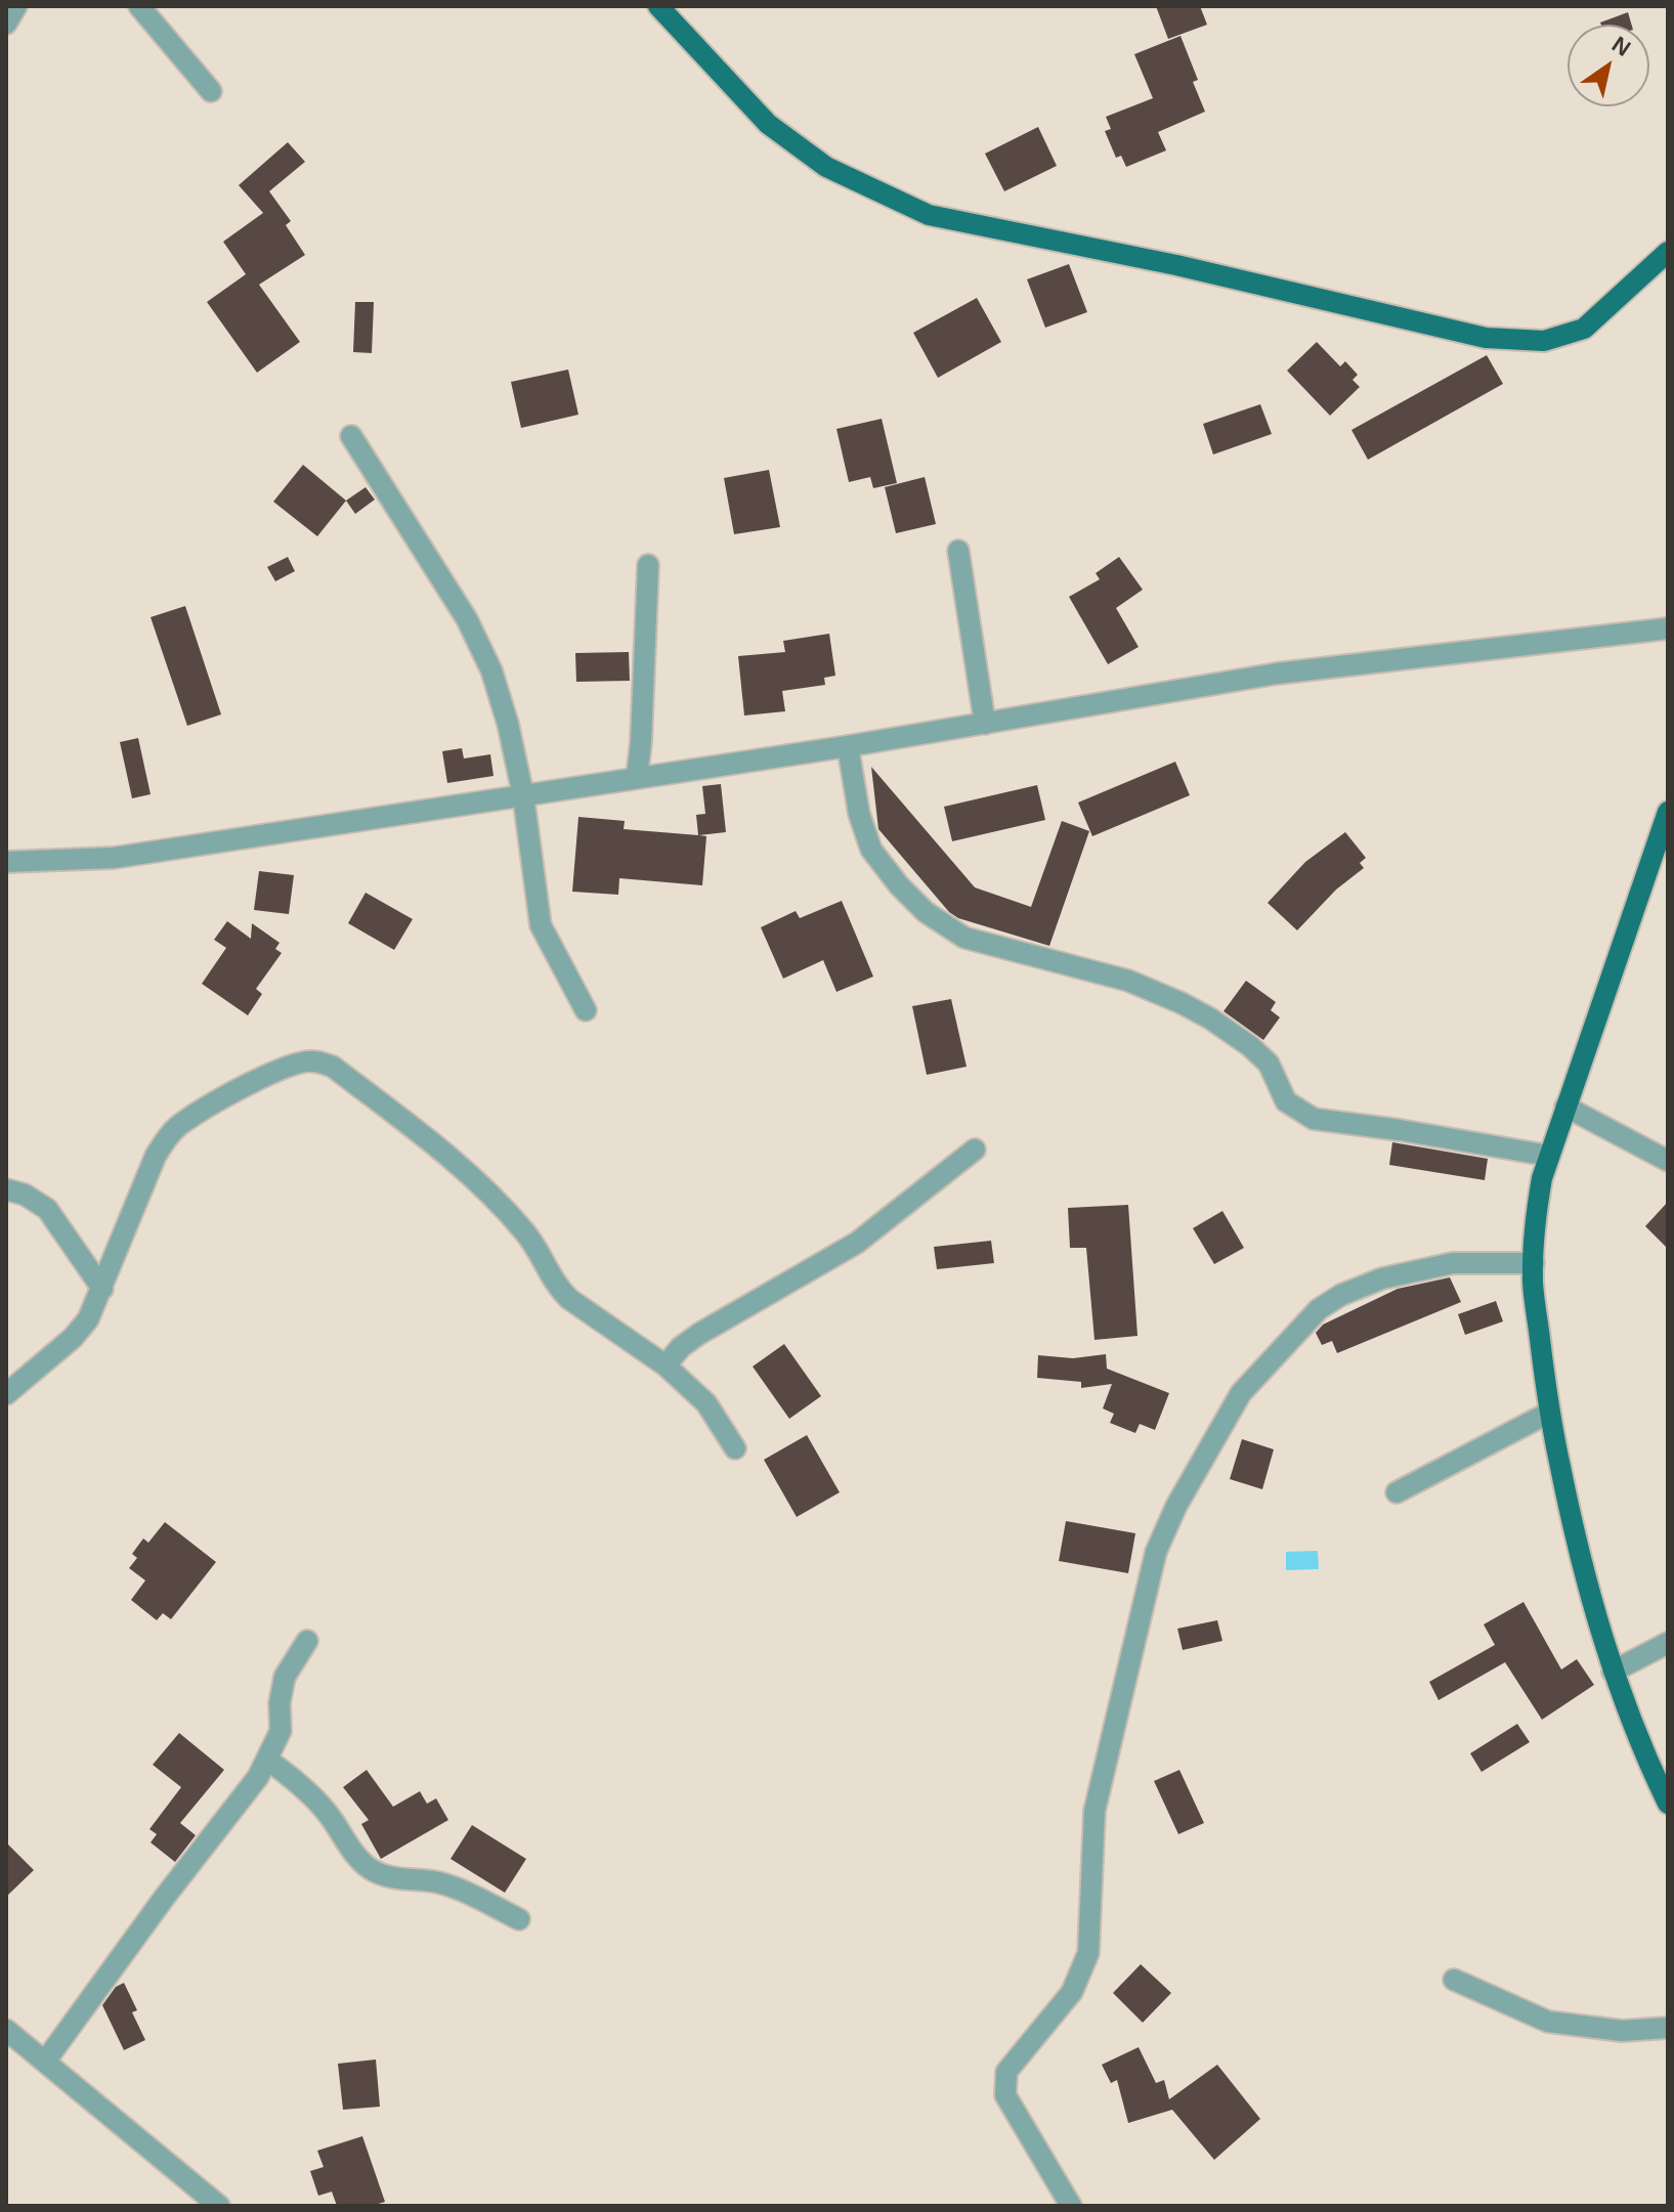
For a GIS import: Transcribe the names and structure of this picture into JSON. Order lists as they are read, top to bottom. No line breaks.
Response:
{"north":"top right"}
